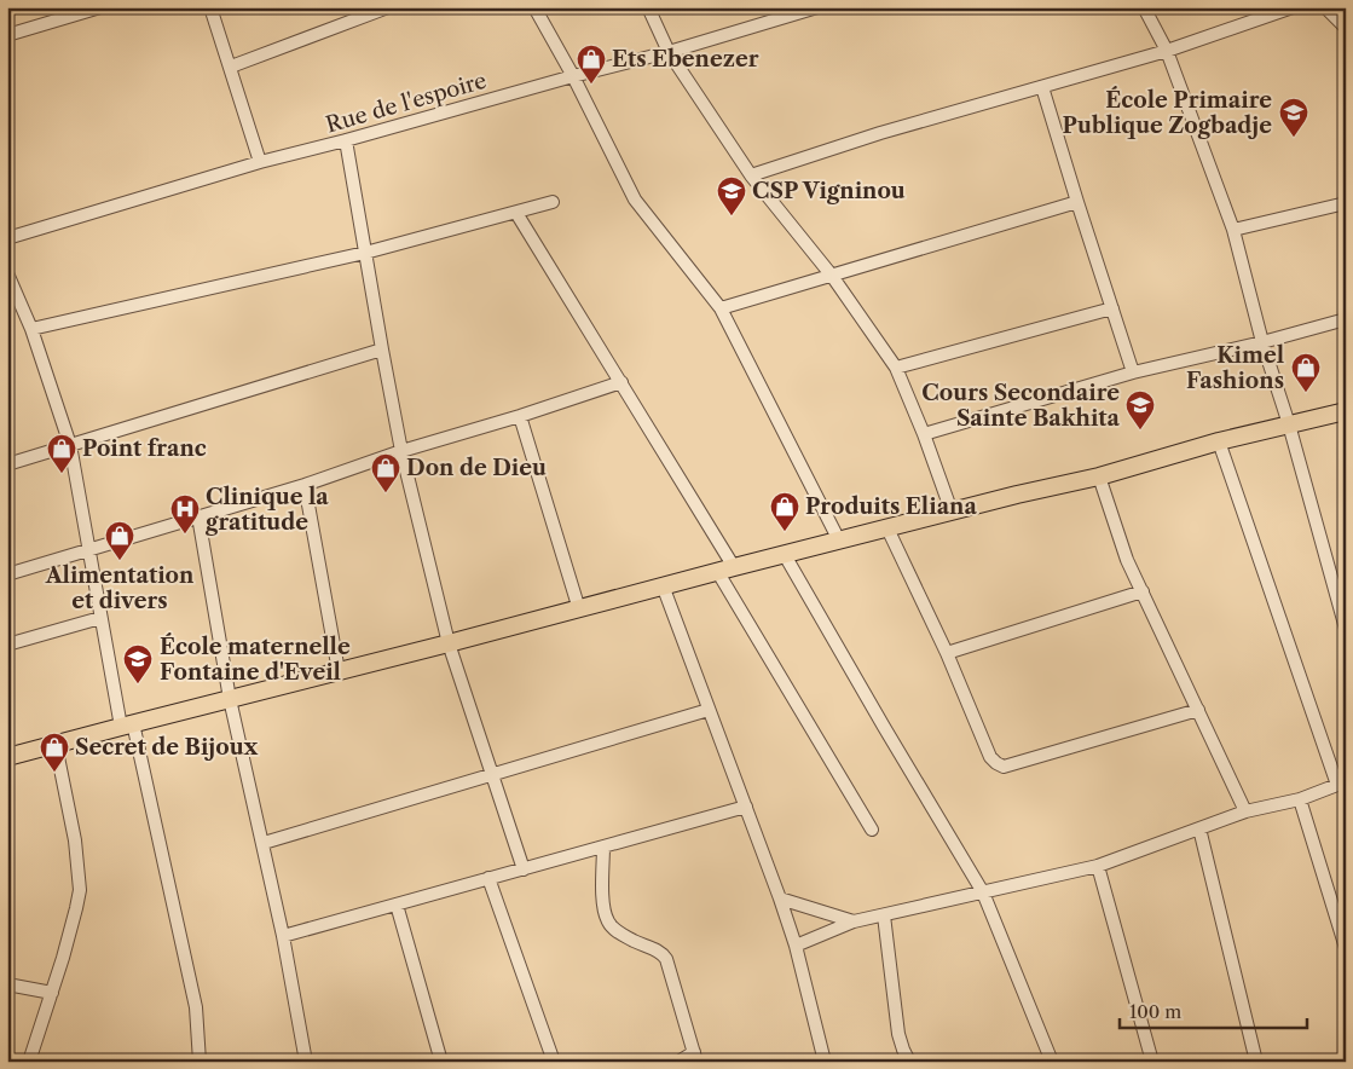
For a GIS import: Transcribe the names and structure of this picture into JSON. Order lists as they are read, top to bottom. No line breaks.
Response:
{"streets":{"street":["Rue de l'espoire"]},"places":{"shop":["Ets Ebenezer","Kimel Fashions","Point franc","Don de Dieu","Produits Eliana","Alimentation et divers","Secret de Bijoux"],"school or university":["École Primaire Publique Zogbadje","CSP Vigninou","Cours Secondaire Sainte Bakhita","École maternelle Fontaine d'Eveil"],"hospital":["Clinique la gratitude"]},"scale_bar":"100 m"}
